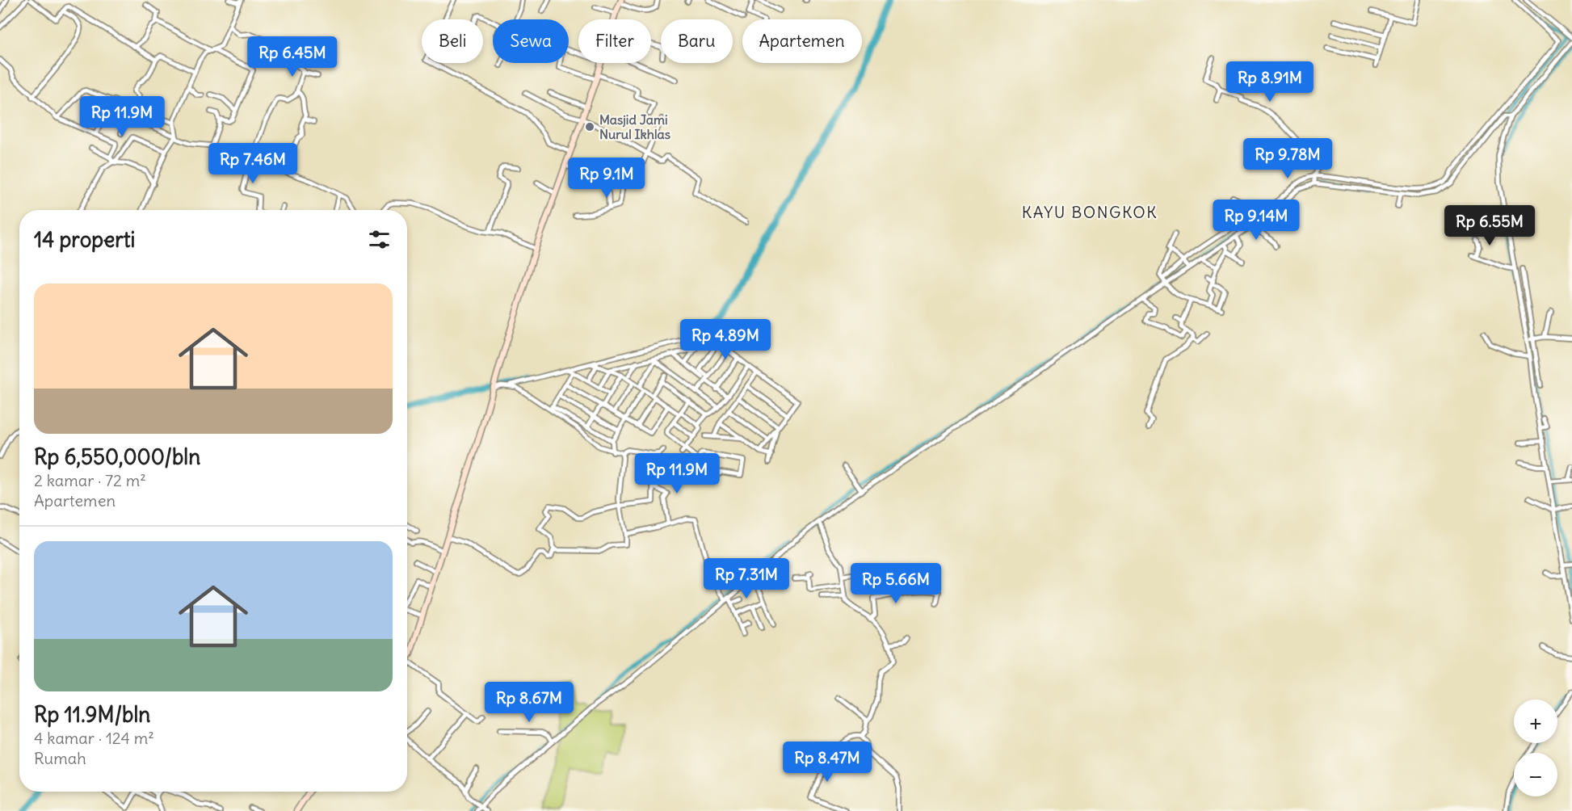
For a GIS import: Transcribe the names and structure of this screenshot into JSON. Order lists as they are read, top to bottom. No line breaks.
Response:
{"districts":["KAYU BONGKOK"],"places":["Masjid Jami Nurul Ikhlas"],"page":{"chip":["Beli","Sewa","Filter","Baru","Apartemen"],"price":["Rp 6.45M","Rp 8.91M","Rp 11.9M","Rp 9.78M","Rp 7.46M","Rp 9.1M","Rp 9.14M","Rp 6.55M","Rp 4.89M","Rp 11.9M","Rp 7.31M","Rp 5.66M","Rp 8.67M","Rp 8.47M"],"heading":"14 properti","list":[{"name":"Rp 6,550,000/bln","note":"2 kamar · 72 m² · Apartemen"},{"name":"Rp 11.9M/bln","note":"4 kamar · 124 m² · Rumah"}],"map_buttons":["+","−"]}}
